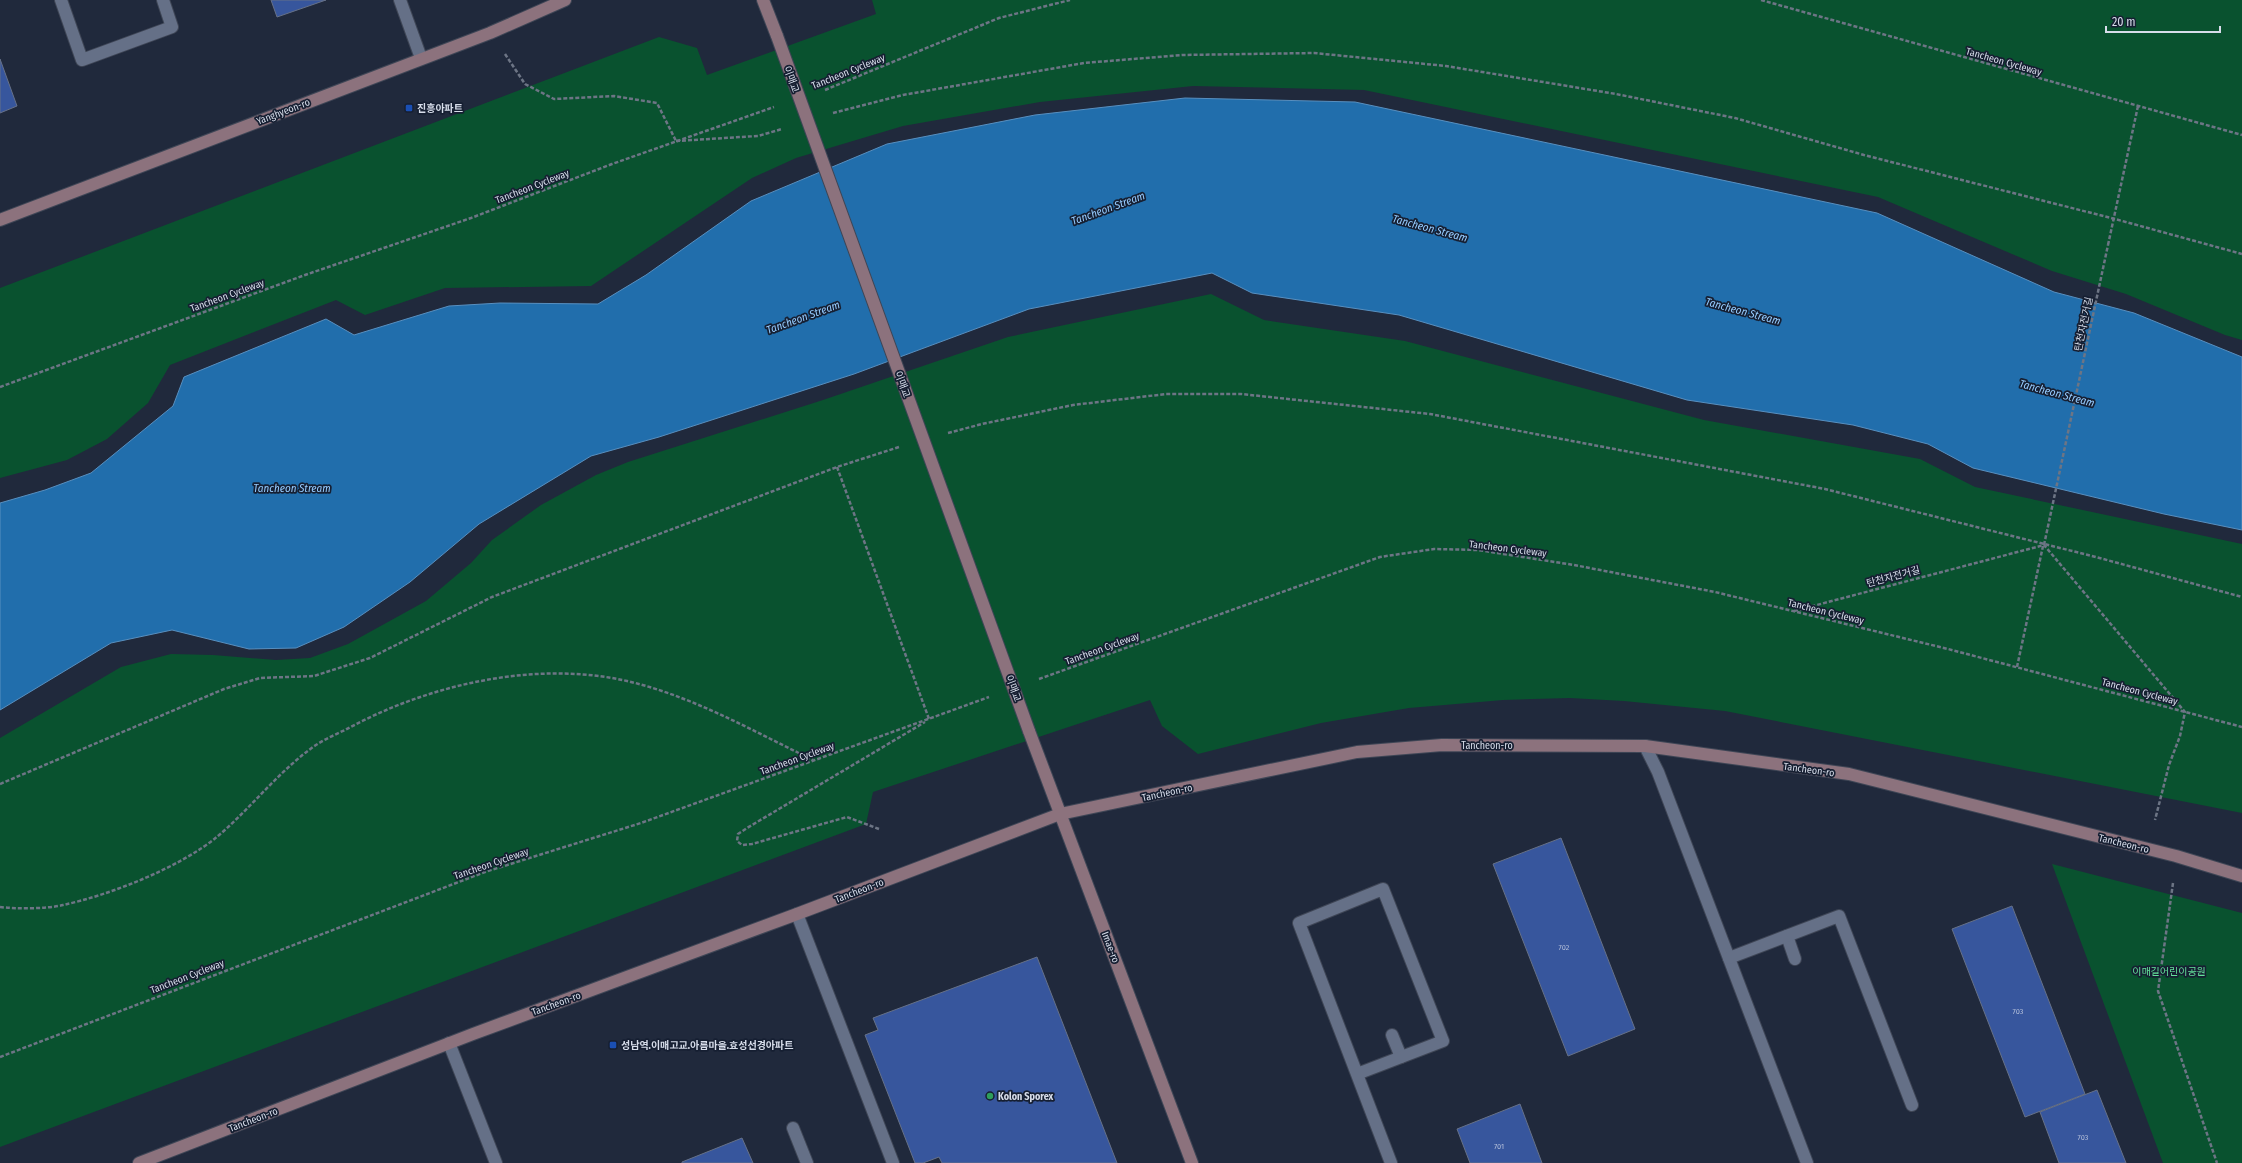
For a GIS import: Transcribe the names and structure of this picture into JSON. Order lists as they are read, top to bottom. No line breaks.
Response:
{"streets":{"main road":["이매교","Yanghyeon-ro","Tancheon-ro","Imae-ro"],"path":["Tancheon Cycleway","탄천자전거길"]},"crossings":[["Tancheon Cycleway","탄천자전거길"],["이매교","Imae-ro"],["Tancheon-ro","Imae-ro"]],"water":["Tancheon Stream"],"parks":["이매길어린이공원"],"places":{"transit":["진흥아파트","성남역.이매고교.아름마을.효성선경아파트"],"other":["Kolon Sporex"]},"house_numbers":["702","703","703","701"],"scale_bar":"20 m"}
